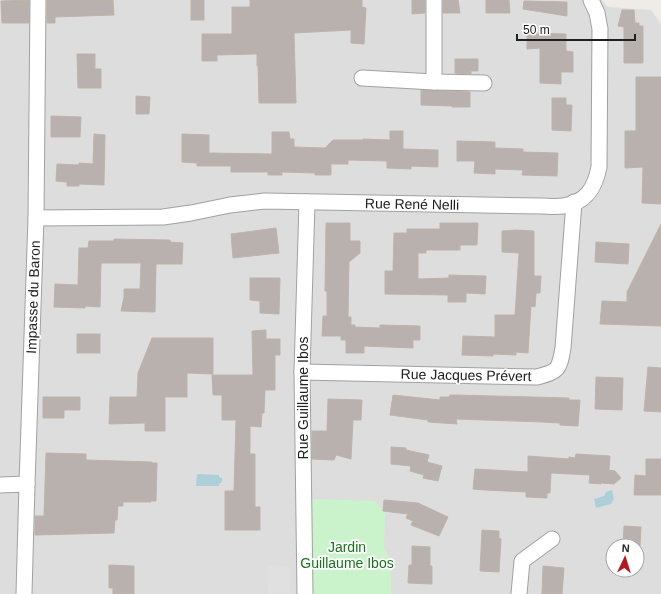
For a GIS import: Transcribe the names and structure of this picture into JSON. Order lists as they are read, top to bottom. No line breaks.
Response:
{"streets":{"street":["Rue René Nelli","Impasse du Baron","Rue Jacques Prévert","Rue Guillaume Ibos"]},"crossings":[["Rue René Nelli","Impasse du Baron"],["Rue René Nelli","Rue Jacques Prévert"],["Rue René Nelli","Rue Guillaume Ibos"],["Rue Jacques Prévert","Rue Guillaume Ibos"]],"parks":["Jardin Guillaume Ibos"],"scale_bar":"50 m","north":"top"}
